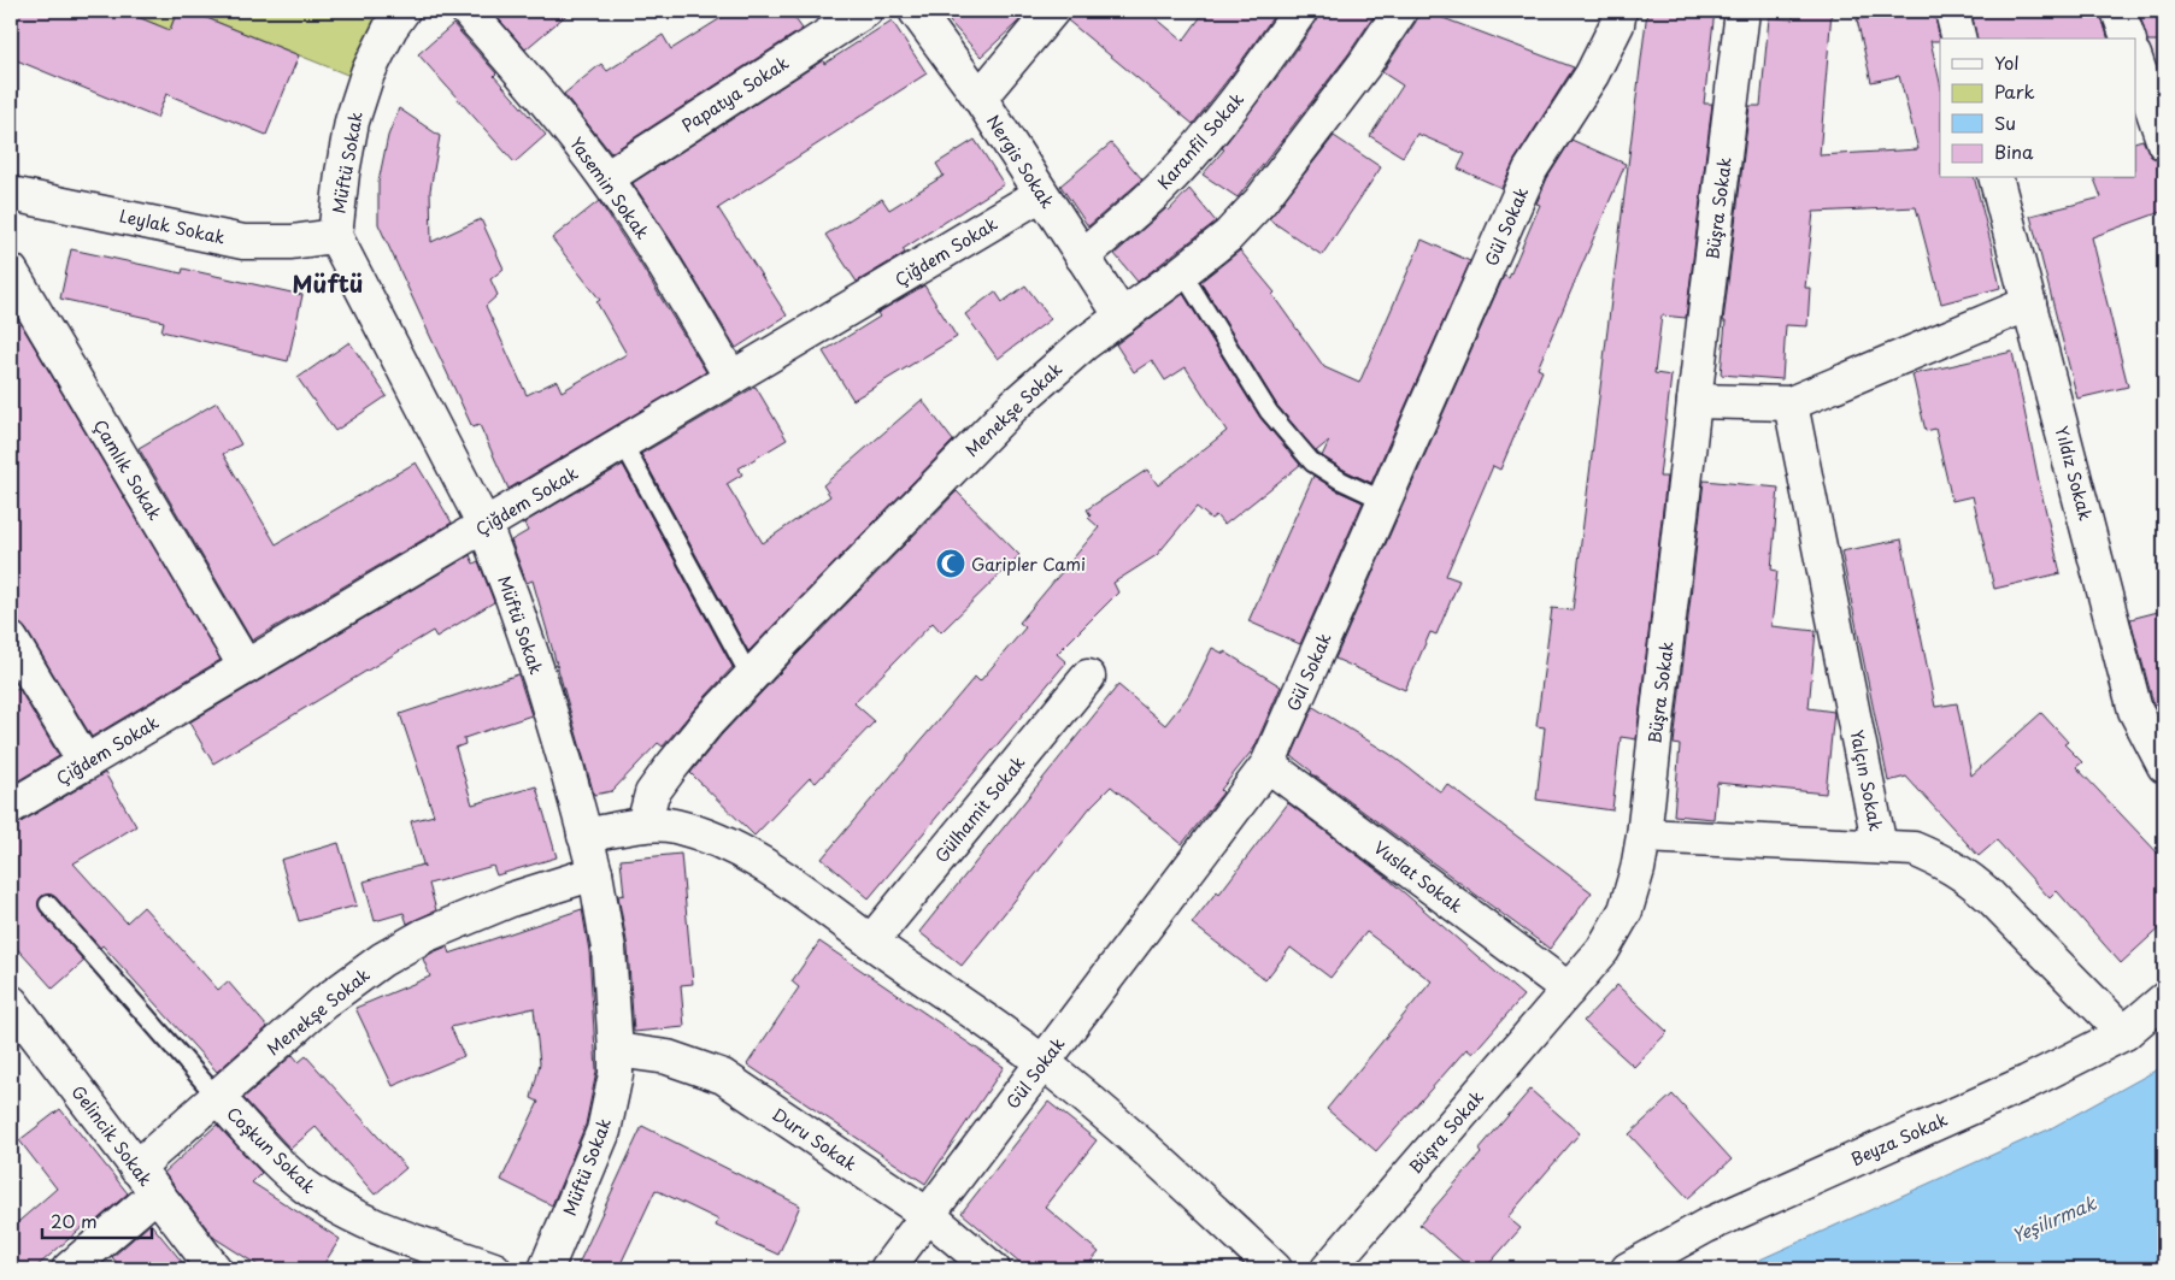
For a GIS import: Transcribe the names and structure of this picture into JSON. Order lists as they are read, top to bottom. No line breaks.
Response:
{"streets":{"street":["Papatya Sokak","Karanfil Sokak","Nergis Sokak","Müftü Sokak","Yasemin Sokak","Büşra Sokak","Leylak Sokak","Gül Sokak","Çiğdem Sokak","Menekşe Sokak","Çamlık Sokak","Yıldız Sokak","Yalçın Sokak","Gülhamit Sokak","Vuslat Sokak","Gelincik Sokak","Duru Sokak","Beyza Sokak","Coşkun Sokak"]},"crossings":[["Papatya Sokak","Yasemin Sokak"],["Karanfil Sokak","Nergis Sokak"],["Nergis Sokak","Çiğdem Sokak"],["Nergis Sokak","Menekşe Sokak"],["Müftü Sokak","Leylak Sokak"],["Müftü Sokak","Çiğdem Sokak"],["Müftü Sokak","Menekşe Sokak"],["Müftü Sokak","Duru Sokak"],["Yasemin Sokak","Çiğdem Sokak"],["Büşra Sokak","Vuslat Sokak"],["Gül Sokak","Vuslat Sokak"],["Gül Sokak","Duru Sokak"],["Çiğdem Sokak","Çamlık Sokak"],["Menekşe Sokak","Gelincik Sokak"],["Menekşe Sokak","Coşkun Sokak"],["Yalçın Sokak","Beyza Sokak"]],"districts":["Müftü"],"water":["Yeşilırmak"],"places":{"mosque":["Garipler Cami"]},"legend":["Yol","Park","Su","Bina"],"scale_bar":"20 m"}
